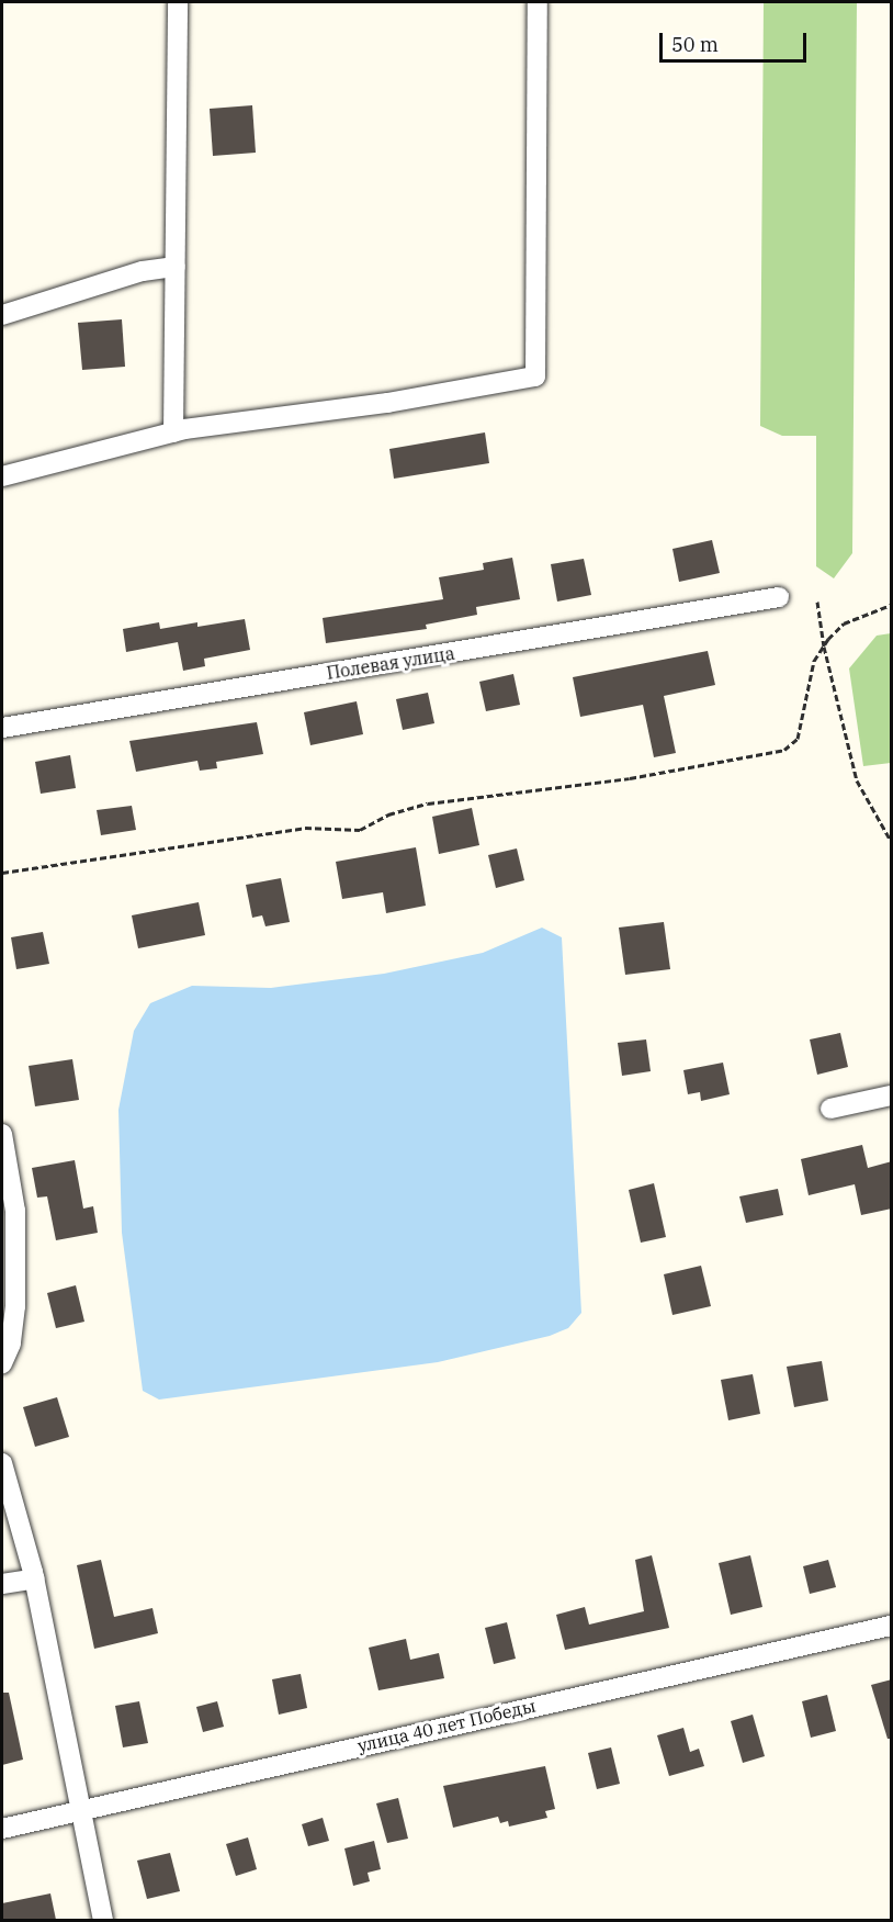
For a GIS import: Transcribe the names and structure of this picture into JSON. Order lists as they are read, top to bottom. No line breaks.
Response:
{"streets":{"street":["Полевая улица","улица 40 лет Победы"]},"scale_bar":"50 m"}
